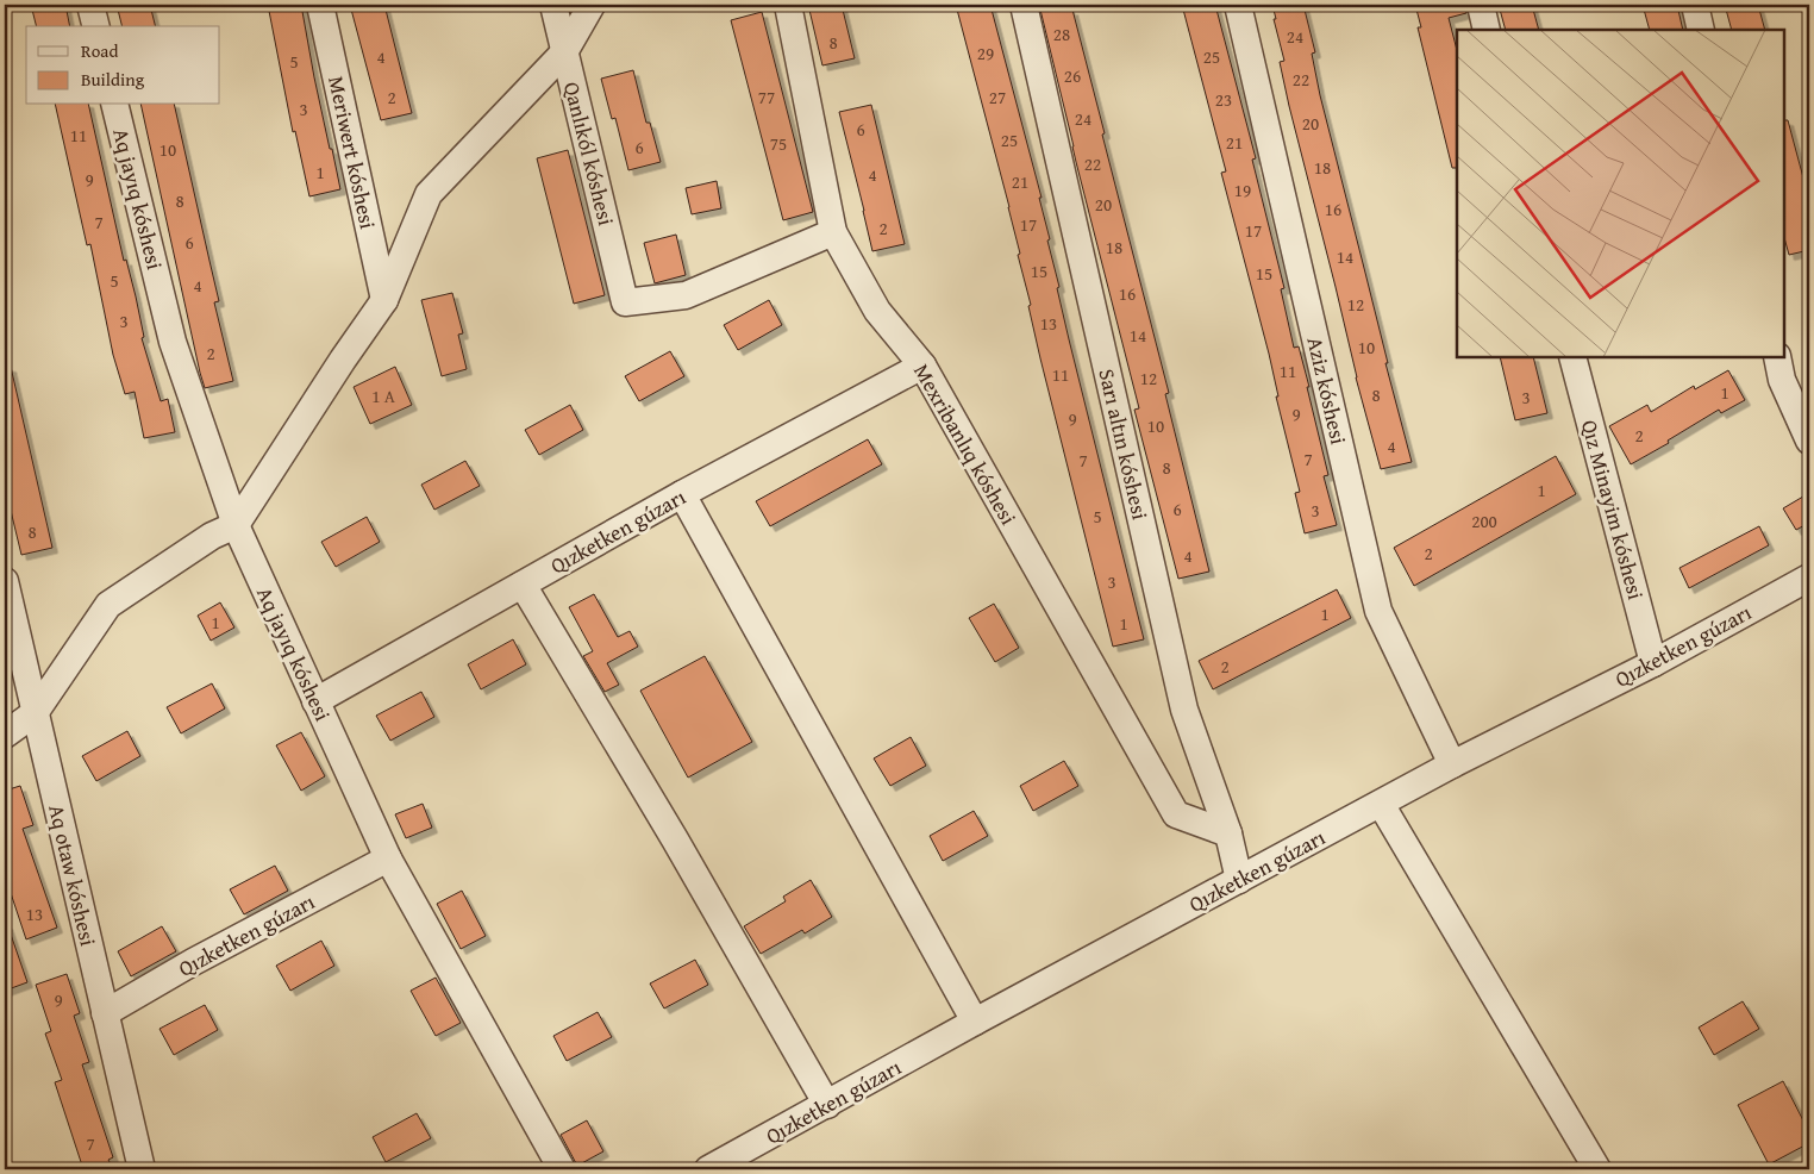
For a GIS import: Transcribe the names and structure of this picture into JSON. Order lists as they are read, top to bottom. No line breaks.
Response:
{"streets":{"street":["Meriwert kóshesi","Qanlıkól kóshesi","Aq jayıq kóshesi","Aziz kóshesi","Mexribanlıq kóshesi","Sarı altın kóshesi","Qız Minayim kóshesi","Qızketken gúzarı","Aq otaw kóshesi"]},"crossings":[["Qanlıkól kóshesi","Mexribanlıq kóshesi"],["Aq jayıq kóshesi","Qızketken gúzarı"],["Aziz kóshesi","Qızketken gúzarı"],["Mexribanlıq kóshesi","Sarı altın kóshesi"],["Mexribanlıq kóshesi","Qızketken gúzarı"],["Sarı altın kóshesi","Qızketken gúzarı"],["Qız Minayim kóshesi","Qızketken gúzarı"],["Qızketken gúzarı","Aq otaw kóshesi"]],"house_numbers":["28","24","8","29","4","25","5","26","22","2","77","27","23","3","24","20","6","11","25","21","75","6","10","22","18","1","4","9","21","19","8","20","16","7","17","2","17","6","18","14","15","15","5","4","16","12","3","13","14","10","2","11","11","12","1","8","1 А","3","9","9","10","2","4","7","7","8","1","6","3","5","200","8","2","4","3","1","1","1","2","13","9","7"],"legend":["Road","Building"]}
